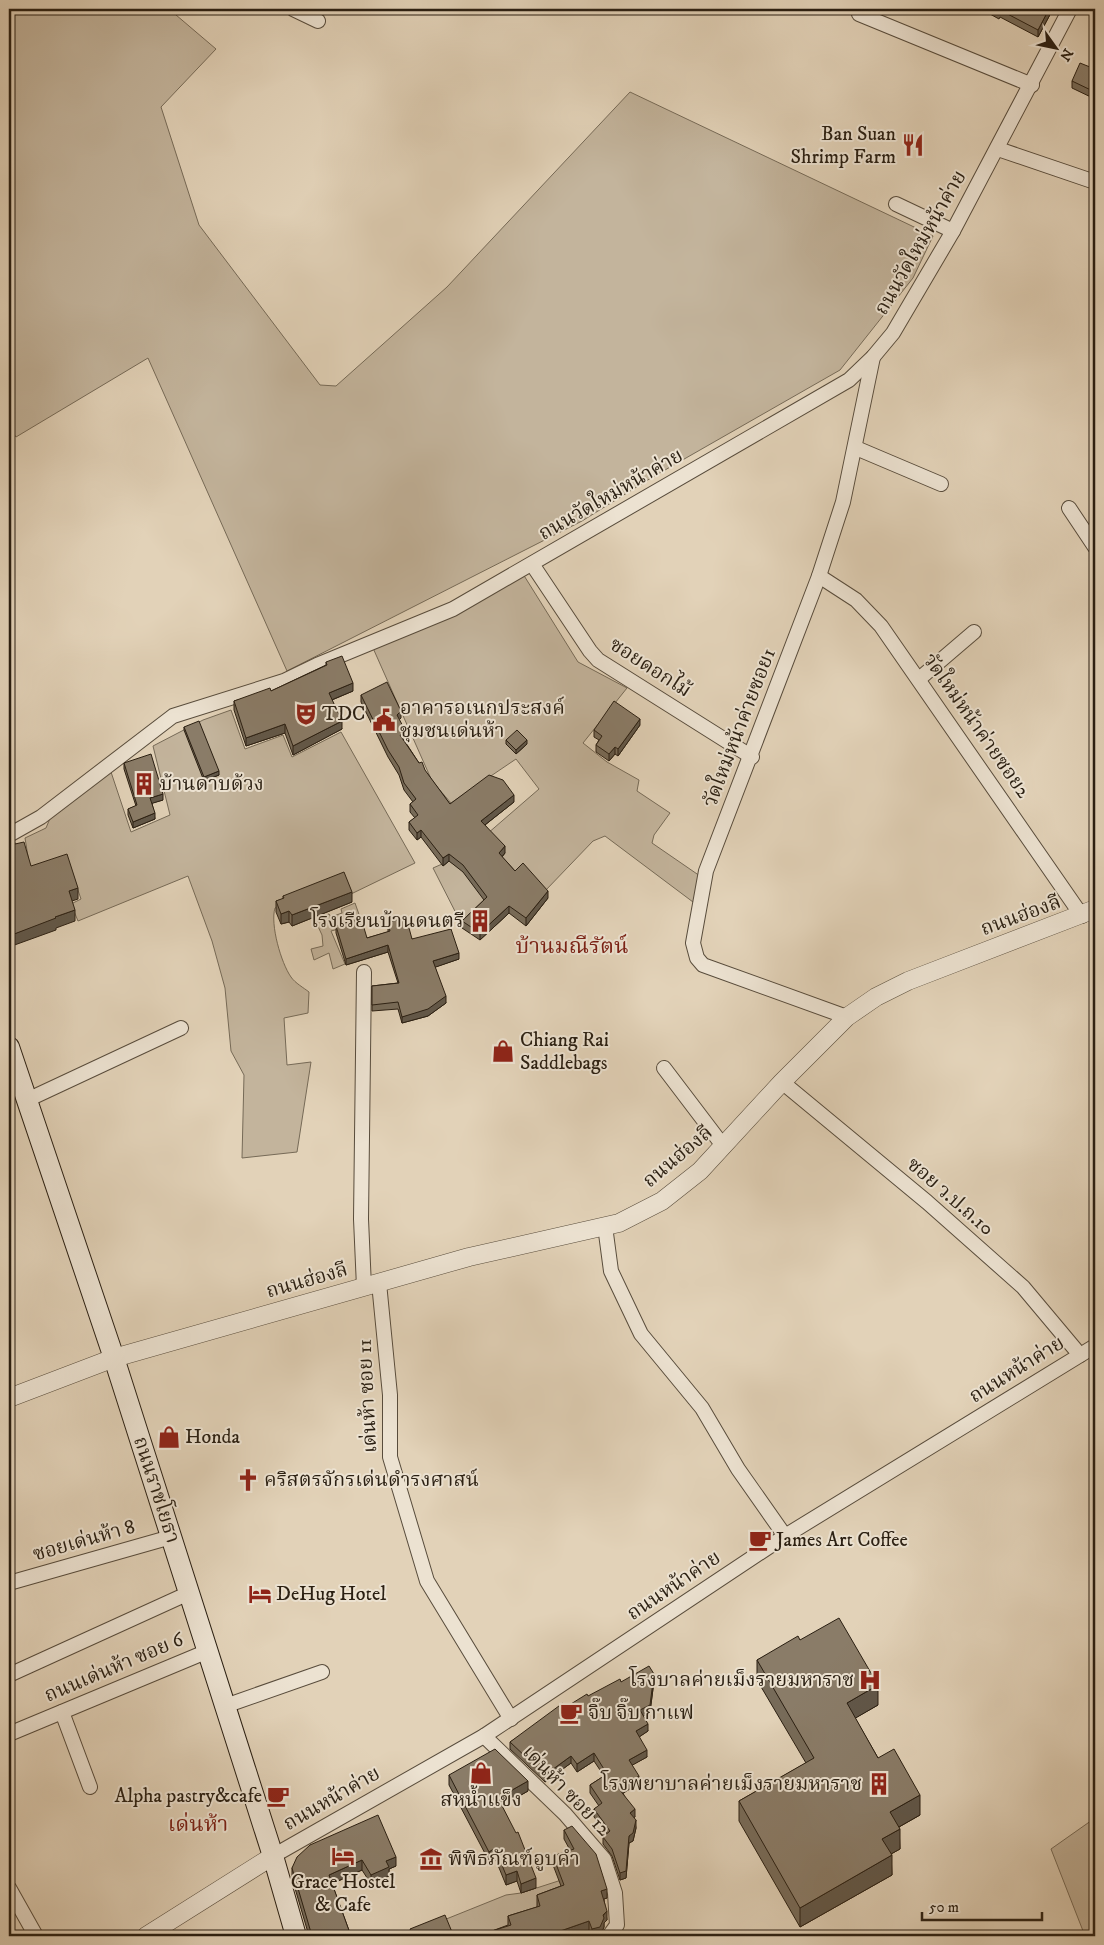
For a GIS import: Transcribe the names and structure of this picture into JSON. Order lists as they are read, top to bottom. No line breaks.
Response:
{"streets":{"main road":["ถนนราชโยธา"],"street":["ถนนวัดใหม่หน้าค่าย","ซอยดอกไม้","วัดใหม่หน้าค่ายซอย2","วัดใหม่หน้าค่ายซอย1","ถนนฮ่องลี","ซอย ว.ป.ถ.10","ถนนหน้าค่าย","เด่นห้า ซอย 11","ซอยเด่นห้า 8","ถนนเด่นห้า ซอย 6","เด่นห้า ซอย 12"]},"crossings":[["ถนนวัดใหม่หน้าค่าย","ซอยดอกไม้"],["ถนนวัดใหม่หน้าค่าย","วัดใหม่หน้าค่ายซอย1"],["ซอยดอกไม้","วัดใหม่หน้าค่ายซอย1"],["วัดใหม่หน้าค่ายซอย2","วัดใหม่หน้าค่ายซอย1"],["วัดใหม่หน้าค่ายซอย2","ถนนฮ่องลี"],["วัดใหม่หน้าค่ายซอย1","ถนนฮ่องลี"],["ถนนฮ่องลี","ซอย ว.ป.ถ.10"],["ถนนฮ่องลี","เด่นห้า ซอย 11"],["ถนนฮ่องลี","ถนนราชโยธา"],["ซอย ว.ป.ถ.10","ถนนหน้าค่าย"],["ถนนหน้าค่าย","เด่นห้า ซอย 11"],["ถนนหน้าค่าย","ถนนราชโยธา"],["ถนนหน้าค่าย","เด่นห้า ซอย 12"],["ถนนราชโยธา","ซอยเด่นห้า 8"],["ถนนราชโยธา","ถนนเด่นห้า ซอย 6"]],"districts":["บ้านมณีรัตน์","เด่นห้า"],"places":{"restaurant":["Ban Suan Shrimp Farm"],"theatre":["TDC"],"public building":["อาคารอเนกประสงค์ ชุมชนเด่นห้า"],"building":["บ้านดาบด้วง","โรงเรียนบ้านดนตรี","โรงพยาบาลค่ายเม็งรายมหาราช"],"shop":["Chiang Rai Saddlebags","Honda","สหน้ำแข็ง"],"church":["คริสตรจักรเด่นดำรงศาสน์"],"cafe":["James Art Coffee","จิ๊บ จิ๊บ กาแฟ","Alpha pastry&cafe"],"hotel":["DeHug Hotel","Grace Hostel & Cafe"],"hospital":["โรงบาลค่ายเม็งรายมหาราช"],"museum":["พิพิธภัณฑ์อูบคำ"]},"scale_bar":"50 m","north":"bottom right"}
